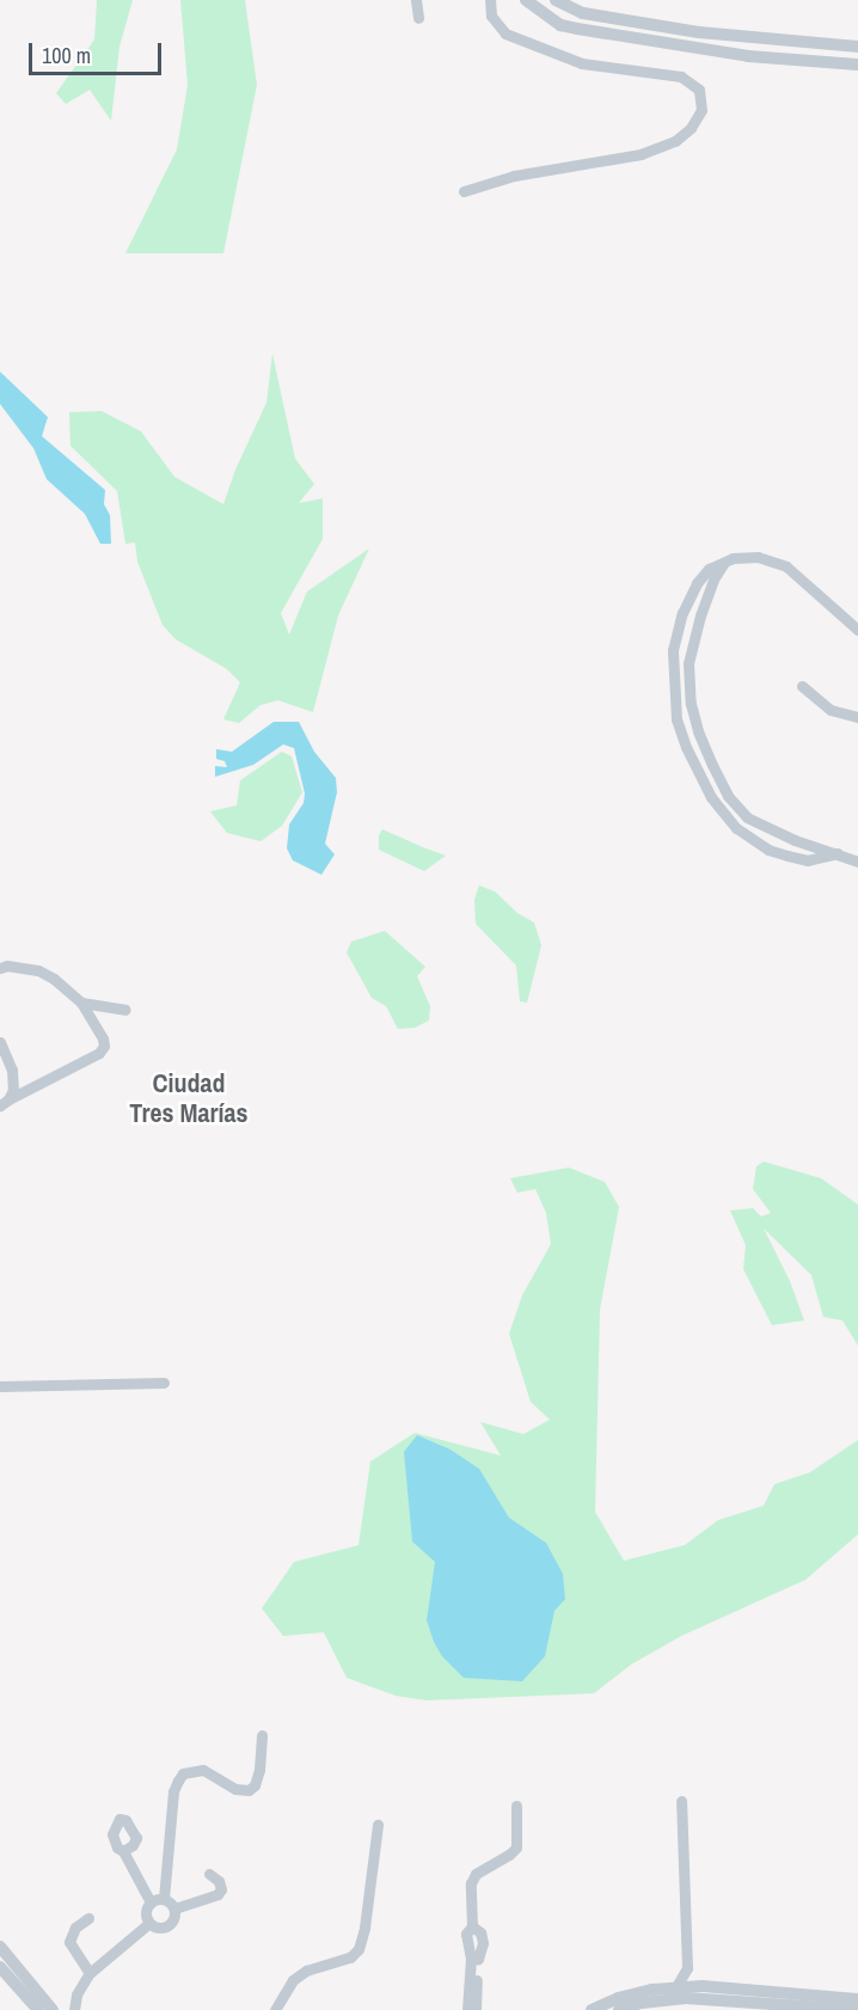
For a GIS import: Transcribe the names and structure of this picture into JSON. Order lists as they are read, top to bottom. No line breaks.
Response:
{"districts":["Ciudad Tres Marías"],"scale_bar":"100 m"}
